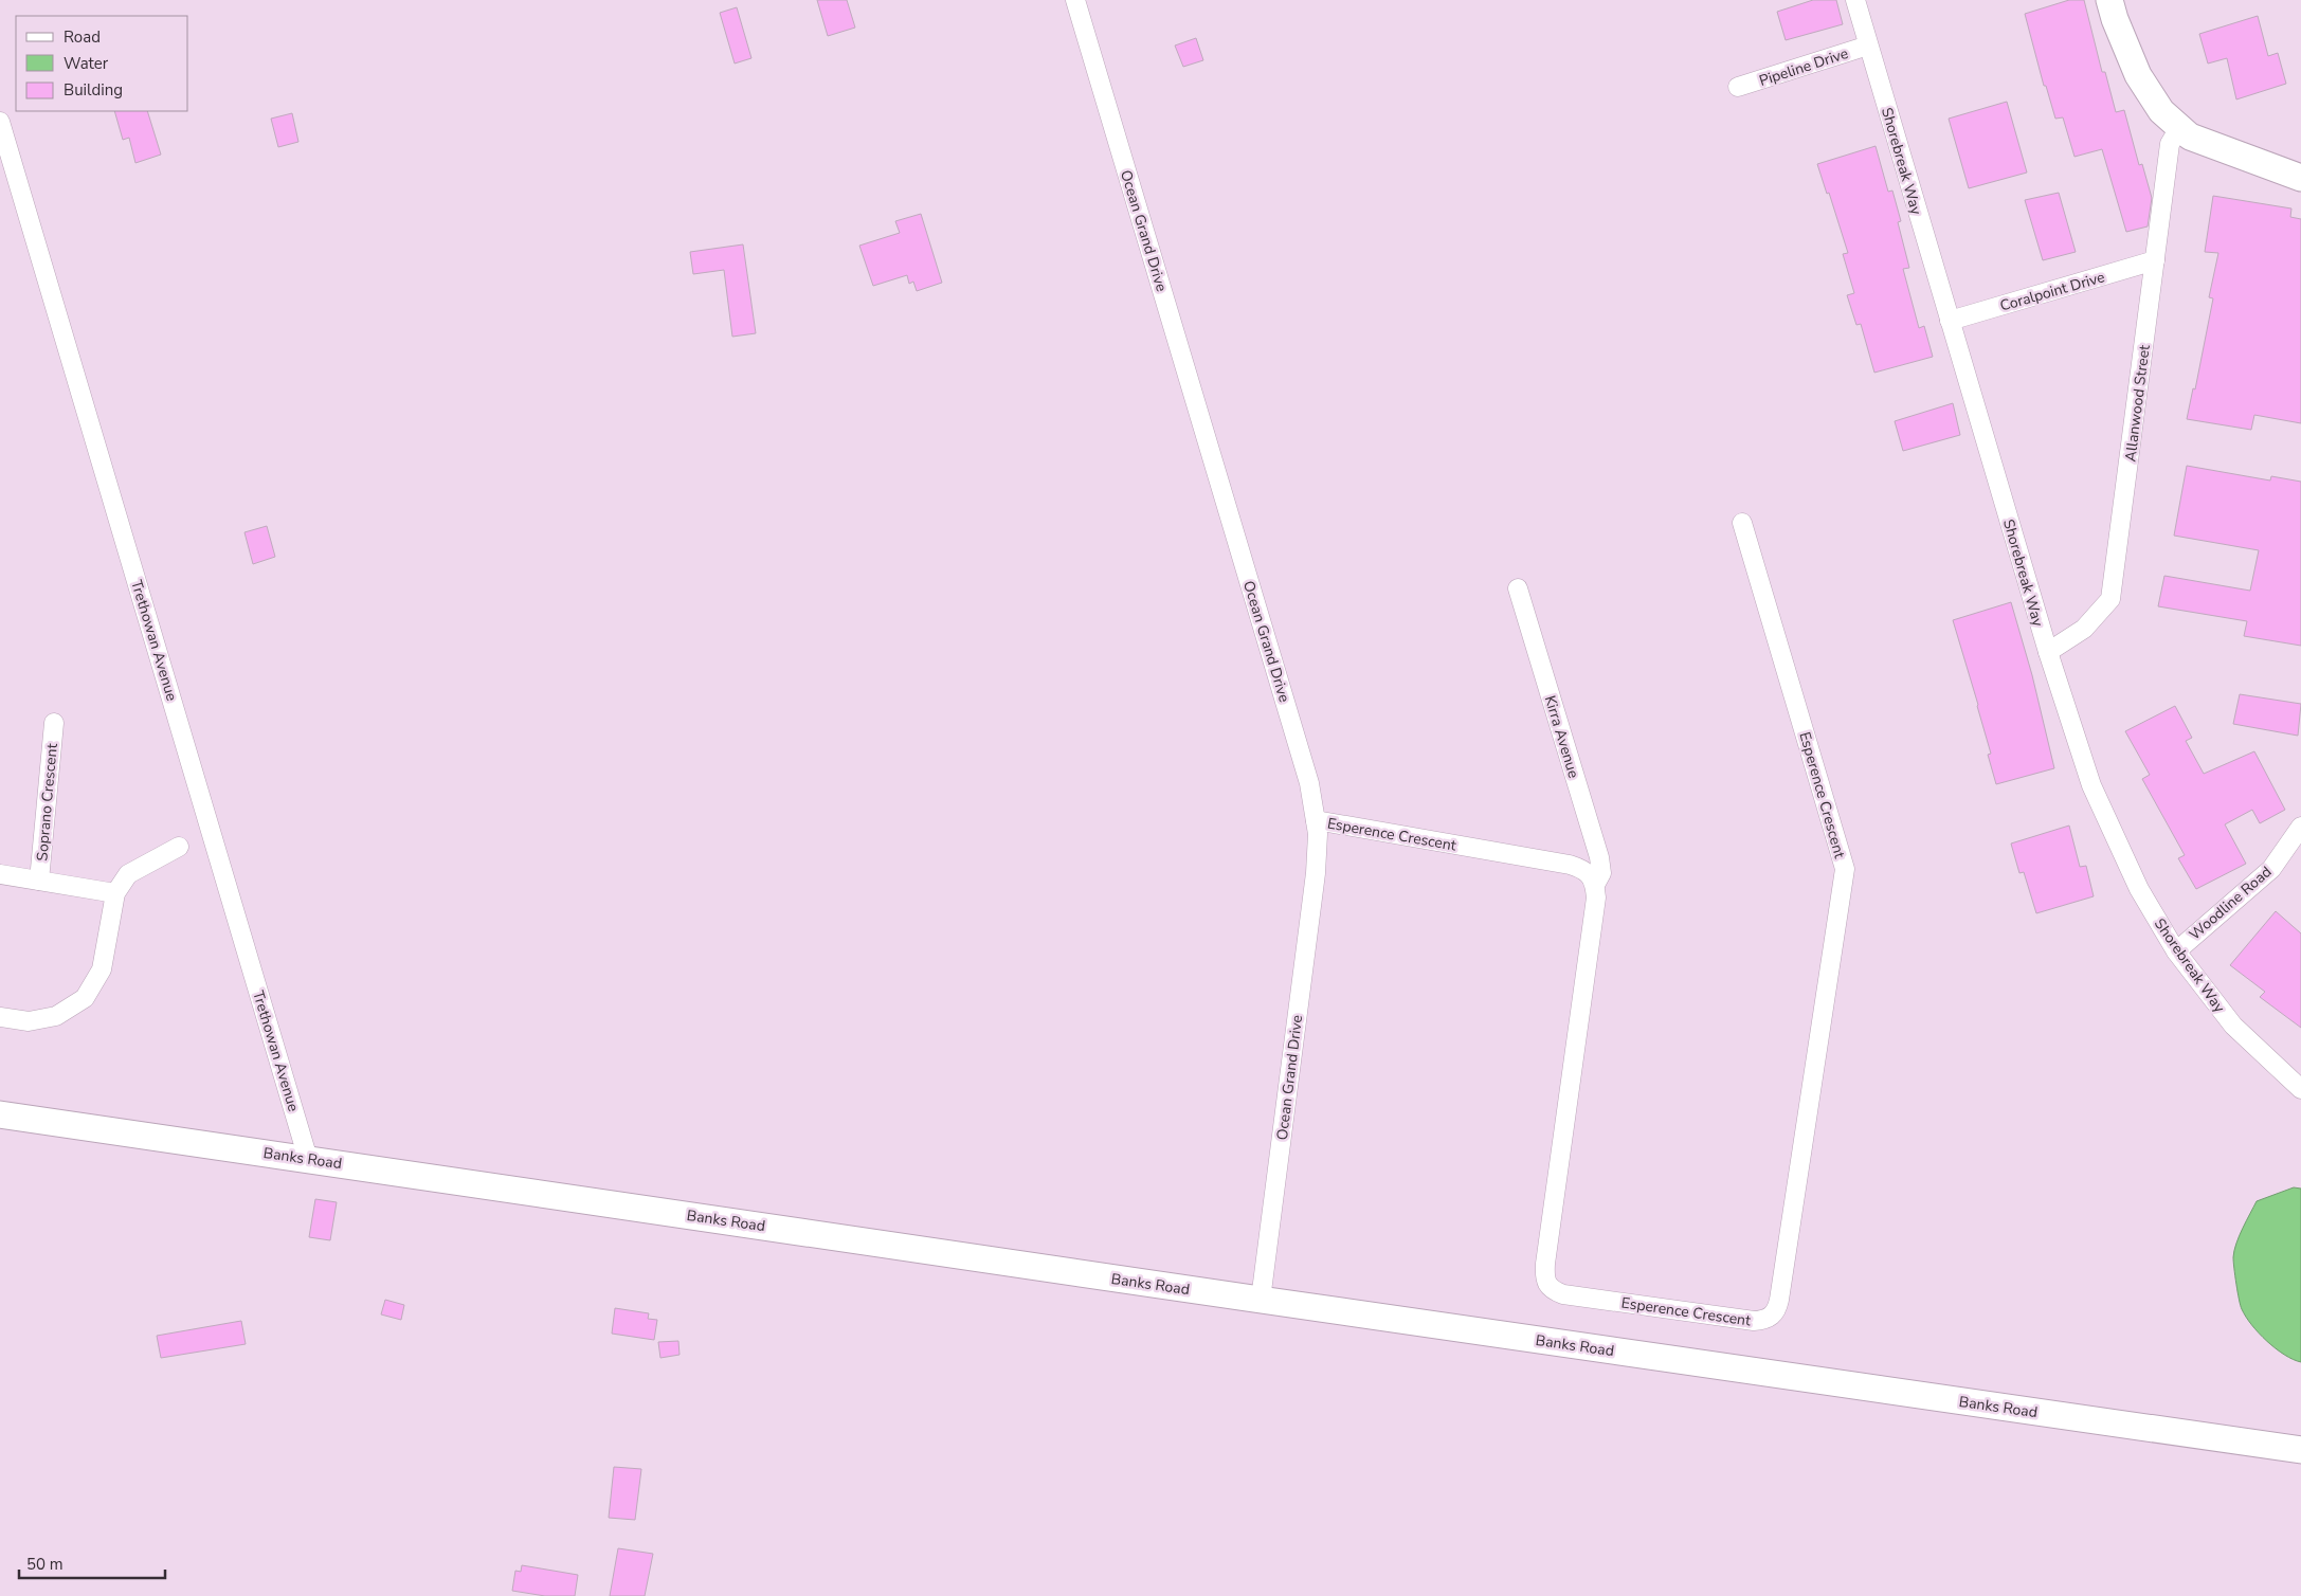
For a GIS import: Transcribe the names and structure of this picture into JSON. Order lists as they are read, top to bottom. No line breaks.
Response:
{"streets":{"street":["Pipeline Drive","Shorebreak Way","Ocean Grand Drive","Coralpoint Drive","Allanwood Street","Trethowan Avenue","Kirra Avenue","Esperence Crescent","Soprano Crescent","Woodline Road","Banks Road"]},"crossings":[["Pipeline Drive","Shorebreak Way"],["Shorebreak Way","Coralpoint Drive"],["Shorebreak Way","Allanwood Street"],["Shorebreak Way","Woodline Road"],["Ocean Grand Drive","Esperence Crescent"],["Ocean Grand Drive","Banks Road"],["Coralpoint Drive","Allanwood Street"],["Trethowan Avenue","Banks Road"],["Kirra Avenue","Esperence Crescent"]],"legend":["Road","Water","Building"],"scale_bar":"50 m"}
